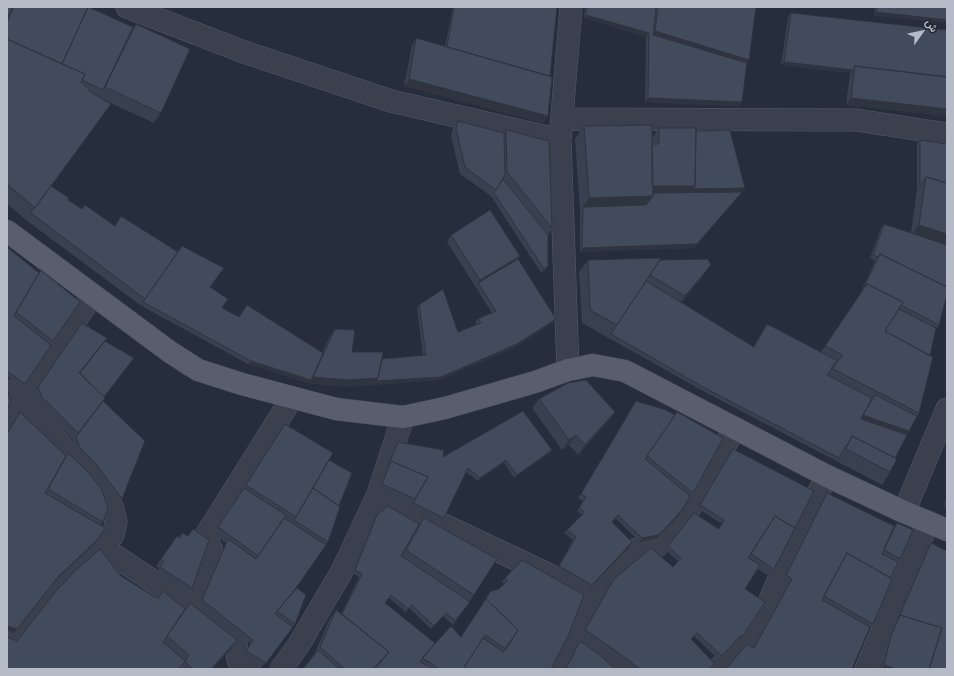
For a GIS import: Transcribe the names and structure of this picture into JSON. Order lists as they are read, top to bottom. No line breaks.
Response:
{"north":"top right"}
